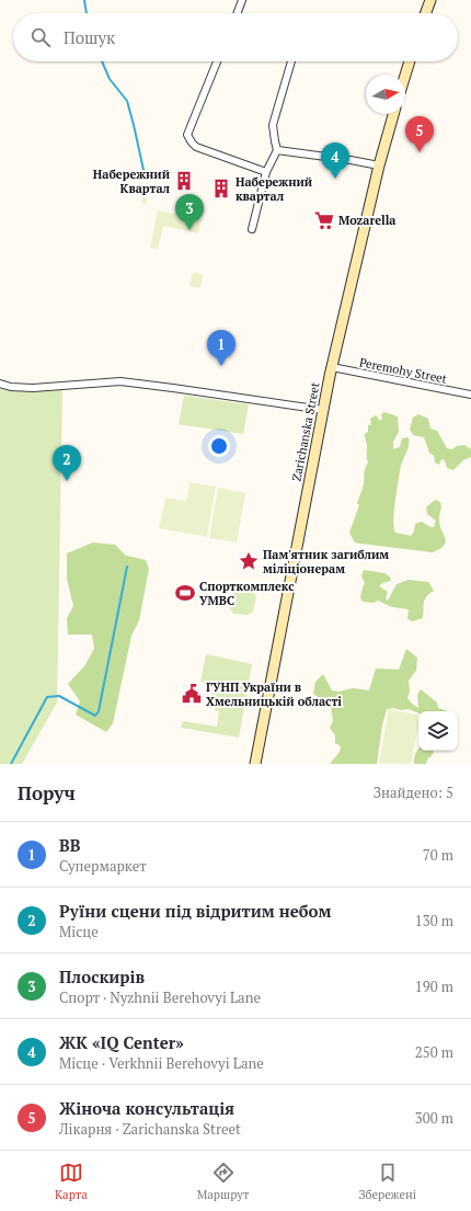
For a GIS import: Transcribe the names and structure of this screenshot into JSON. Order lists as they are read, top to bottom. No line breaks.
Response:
{"streets":{"street":["Peremohy Street","Zarichanska Street"]},"crossings":[["Peremohy Street","Zarichanska Street"]],"places":{"building":["Набережний Квартал","Набережний квартал"],"supermarket":["Mozarella"],"place":["Пам'ятник загиблим міліціонерам"],"sports":["Спорткомплекс УМВС"],"public building":["ГУНП України в Хмельницькій області"]},"north":"right","page":{"search":"Пошук","pins":["5","4","3","1","2"],"heading":["Поруч","Знайдено: 5"],"list":[{"mark":"1","name":"ВВ","note":"Супермаркет","value":"70 m"},{"mark":"2","name":"Руїни сцени під відритим небом","note":"Місце","value":"130 m"},{"mark":"3","name":"Плоскирів","note":"Спорт · Nyzhnii Berehovyi Lane","value":"190 m"},{"mark":"4","name":"ЖК «IQ Center»","note":"Місце · Verkhnii Berehovyi Lane","value":"250 m"},{"mark":"5","name":"Жіноча консультація","note":"Лікарня · Zarichanska Street","value":"300 m"}],"nav":["Карта","Маршрут","Збережені"]}}
